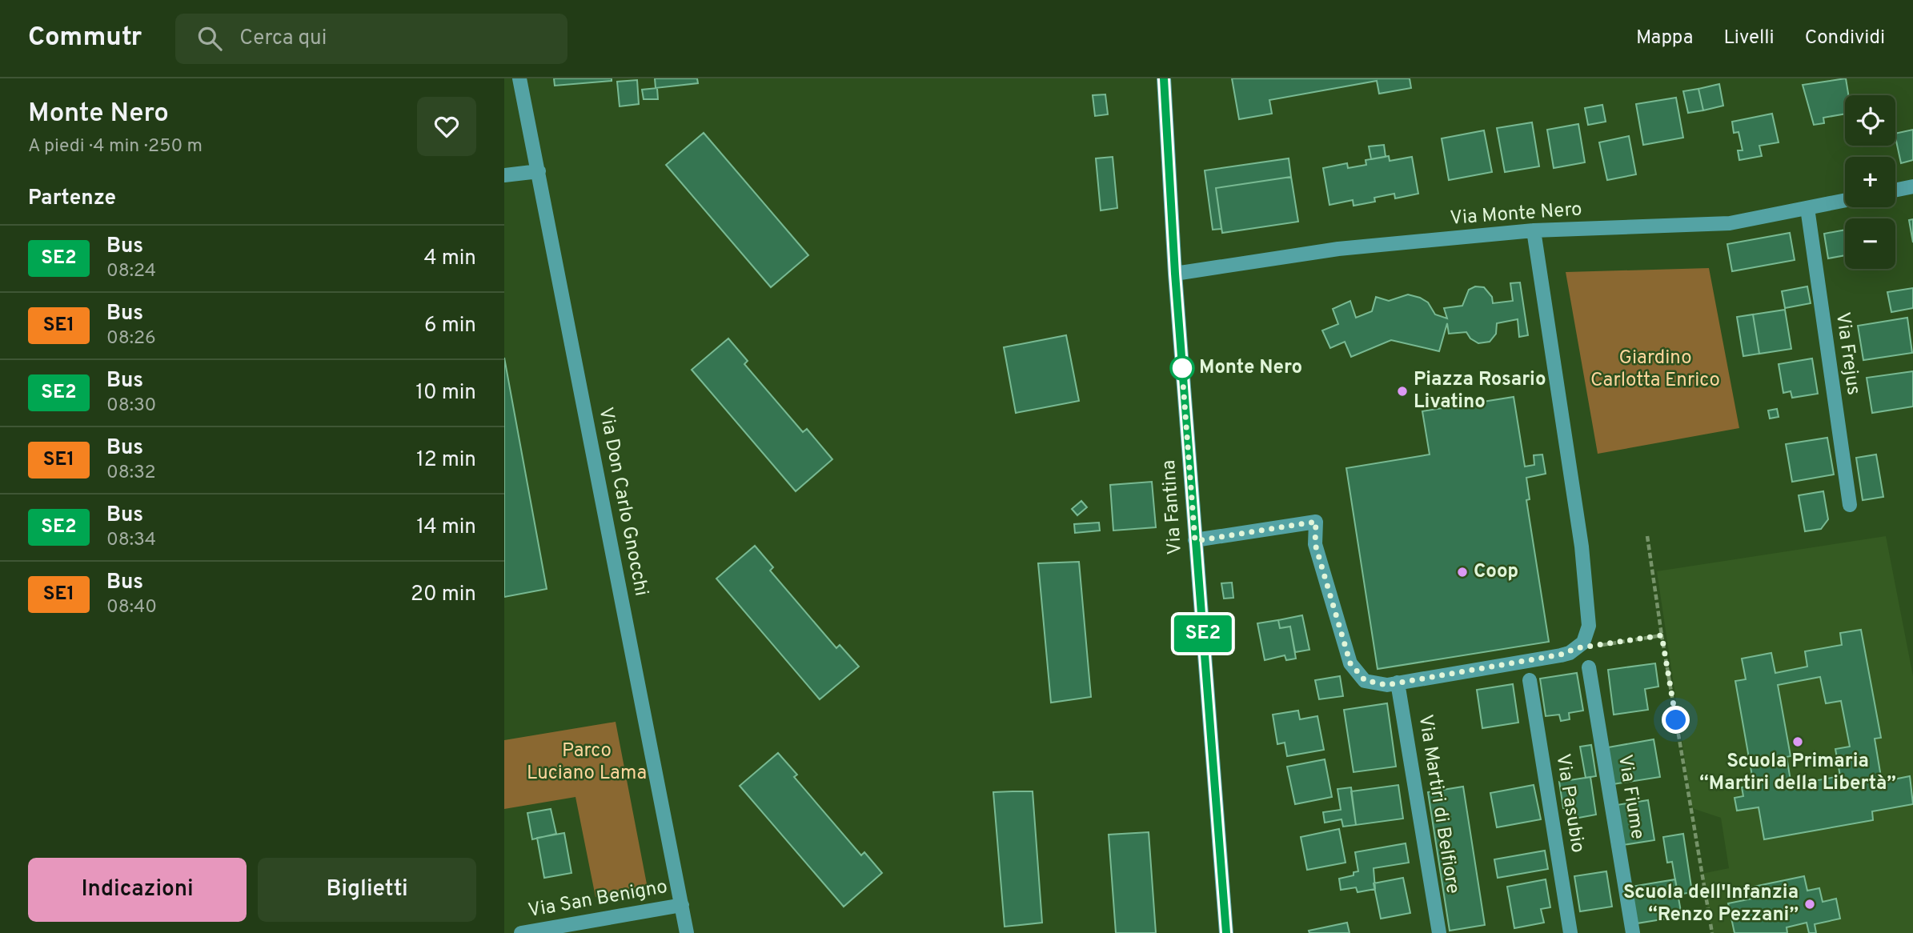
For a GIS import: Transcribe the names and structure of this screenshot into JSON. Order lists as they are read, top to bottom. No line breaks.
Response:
{"streets":{"street":["Via Monte Nero","Via Frejus","Via Don Carlo Gnocchi","Via Fantina","Via Fiume","Via Pasubio","Via Martiri di Belfiore","Via San Benigno"]},"crossings":[["Via Monte Nero","Via Frejus"],["Via Monte Nero","Via Fantina"],["Via Don Carlo Gnocchi","Via San Benigno"]],"parks":["Giardino Carlotta Enrico","Parco Luciano Lama"],"places":["Monte Nero","Piazza Rosario Livatino","Coop","Scuola Primaria “Martiri della Libertà”","Scuola dell'Infanzia “Renzo Pezzani”"],"lines":["bus line SE2"],"page":{"header":"Commutr","search":"Cerca qui","nav":["Mappa","Livelli","Condividi"],"heading":[["Monte Nero","A piedi · 4 min · 250 m"],"Partenze"],"on_map":"SE2","map_buttons":["+","−"],"list":[{"mark":"SE2","name":"Bus","note":"08:24","value":"4 min"},{"mark":"SE1","name":"Bus","note":"08:26","value":"6 min"},{"mark":"SE2","name":"Bus","note":"08:30","value":"10 min"},{"mark":"SE1","name":"Bus","note":"08:32","value":"12 min"},{"mark":"SE2","name":"Bus","note":"08:34","value":"14 min"},{"mark":"SE1","name":"Bus","note":"08:40","value":"20 min"}],"buttons":["Indicazioni","Biglietti"]}}
